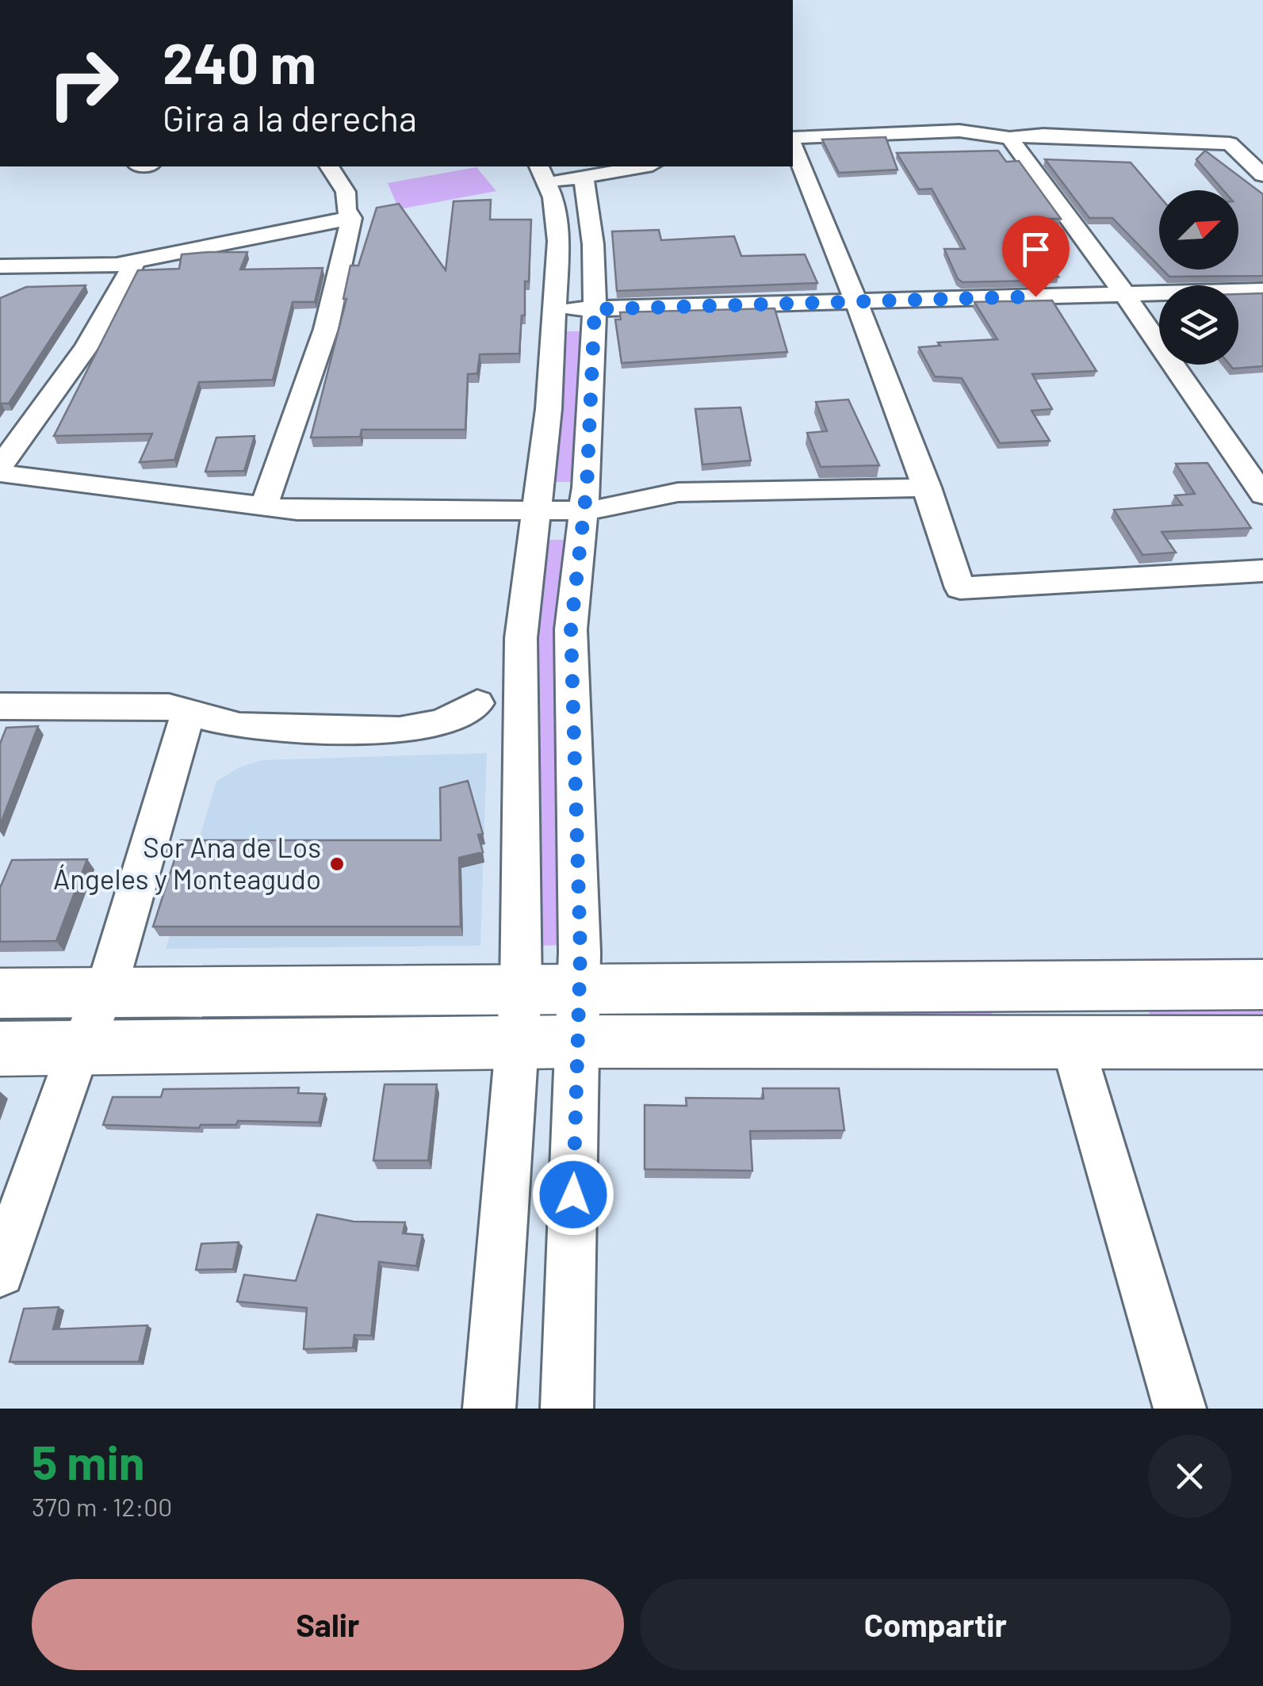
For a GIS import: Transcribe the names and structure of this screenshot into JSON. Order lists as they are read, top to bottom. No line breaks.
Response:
{"places":["Sor Ana de Los Ángeles y Monteagudo"],"north":"top right","page":{"turn":["240 m","Gira a la derecha"],"heading":["5 min","370 m · 12:00"],"buttons":["Salir","Compartir"]}}
